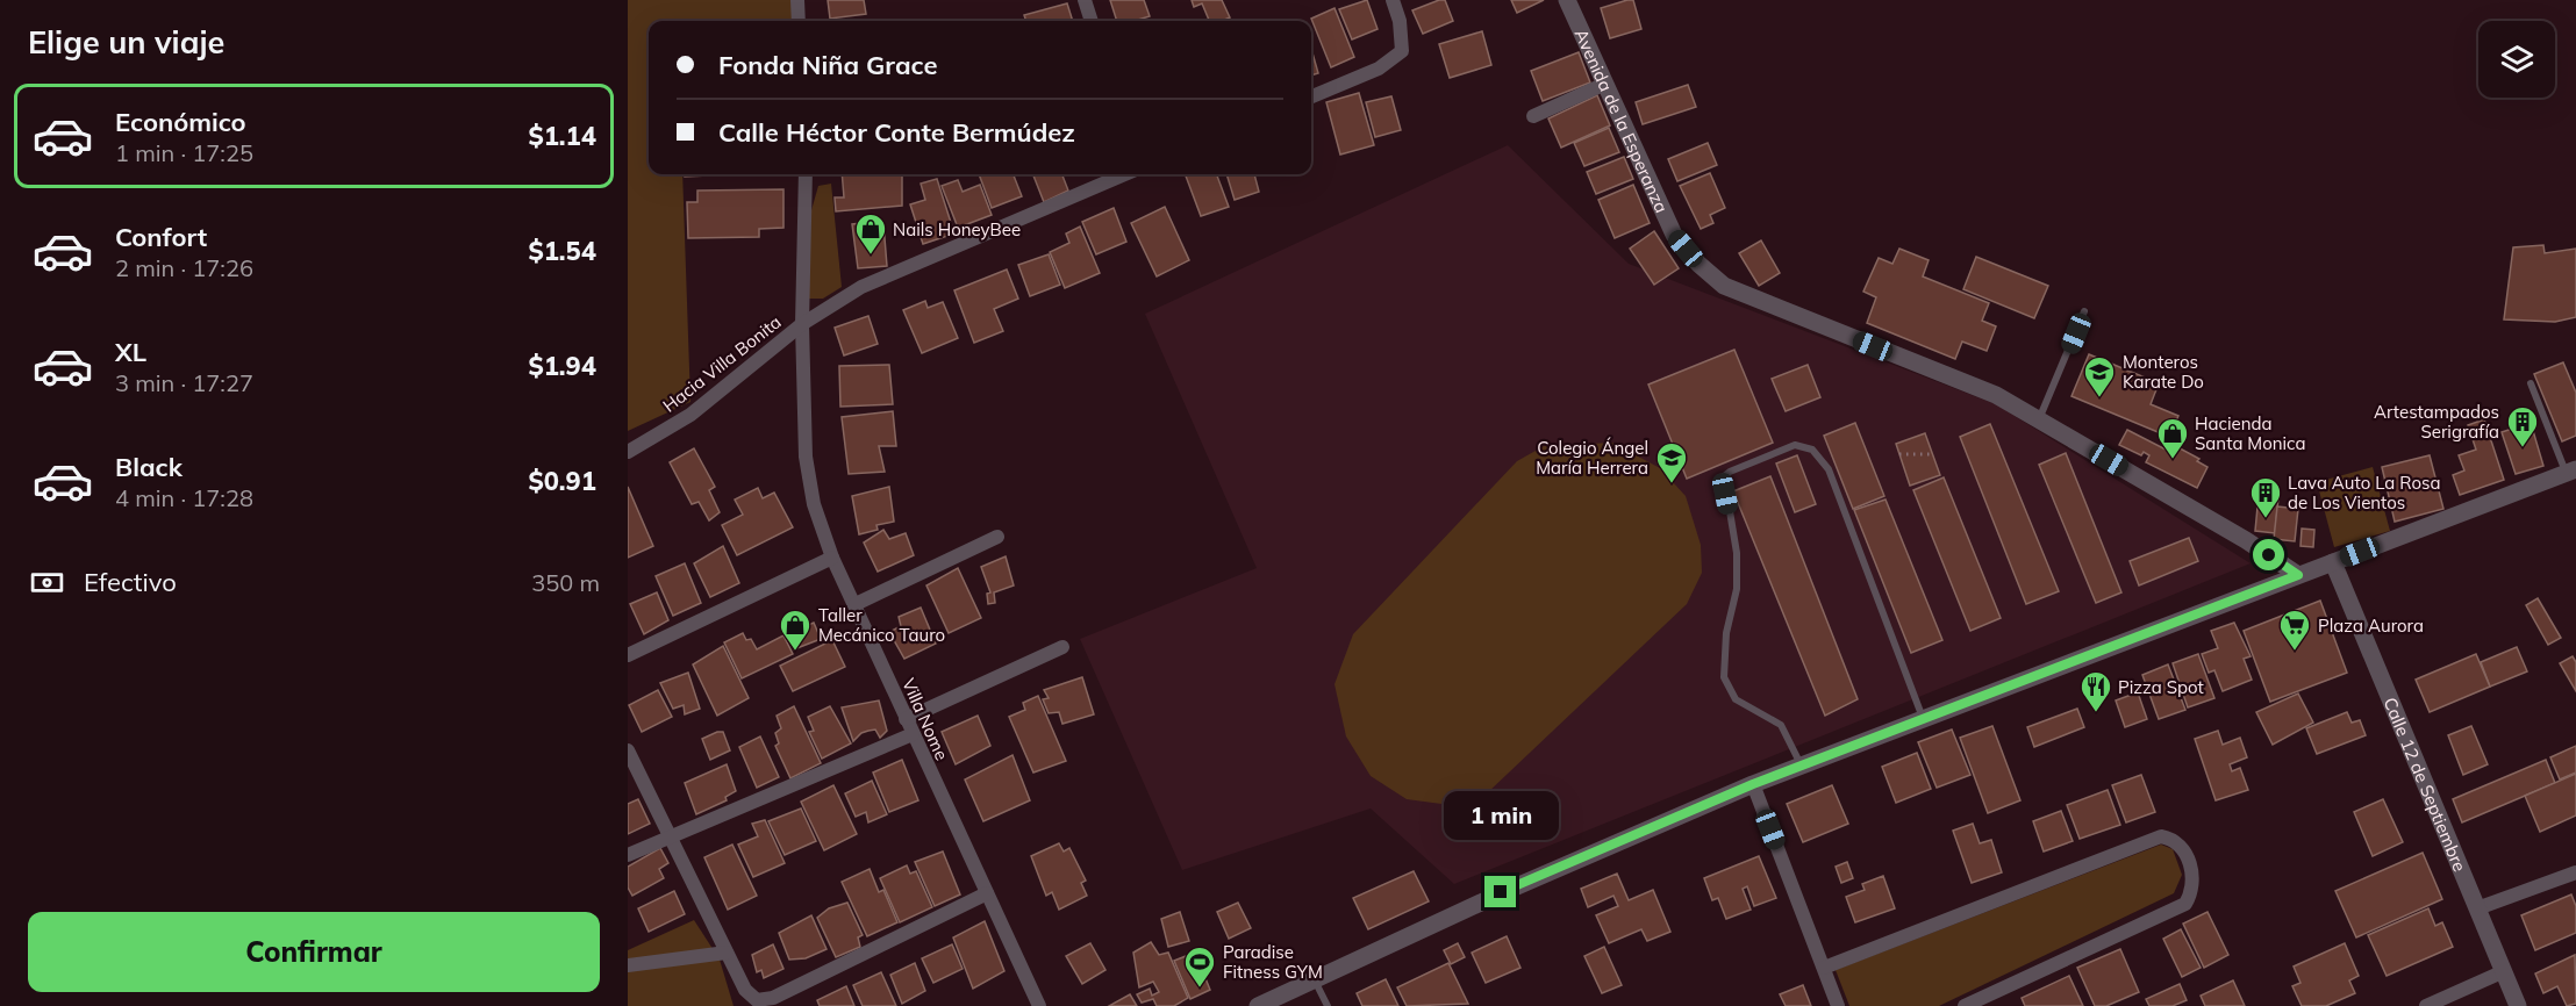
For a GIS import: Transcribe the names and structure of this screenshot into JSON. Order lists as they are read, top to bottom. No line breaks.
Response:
{"streets":{"street":["Avenida de la Esperanza","Hacia Villa Bonita","Villa Nome","Calle 12 de Septiembre"]},"crossings":[["Hacia Villa Bonita","Villa Nome"]],"places":{"shop":["Nails HoneyBee","Hacienda Santa Monica","Taller Mecánico Tauro"],"school or university":["Monteros Karate Do","Colegio Ángel María Herrera"],"building":["Artestampados Serigrafía","Lava Auto La Rosa de Los Vientos"],"supermarket":["Plaza Aurora"],"restaurant":["Pizza Spot"],"sports":["Paradise Fitness GYM"]},"page":{"heading":"Elige un viaje","banner":["Fonda Niña Grace","Calle Héctor Conte Bermúdez"],"list":[{"name":"Económico","note":"1 min · 17:25","value":"$1.14"},{"name":"Confort","note":"2 min · 17:26","value":"$1.54"},{"name":"XL","note":"3 min · 17:27","value":"$1.94"},{"name":"Black","note":"4 min · 17:28","value":"$0.91"}],"pay":["Efectivo","350 m"],"bubble":"1 min","buttons":"Confirmar"}}
